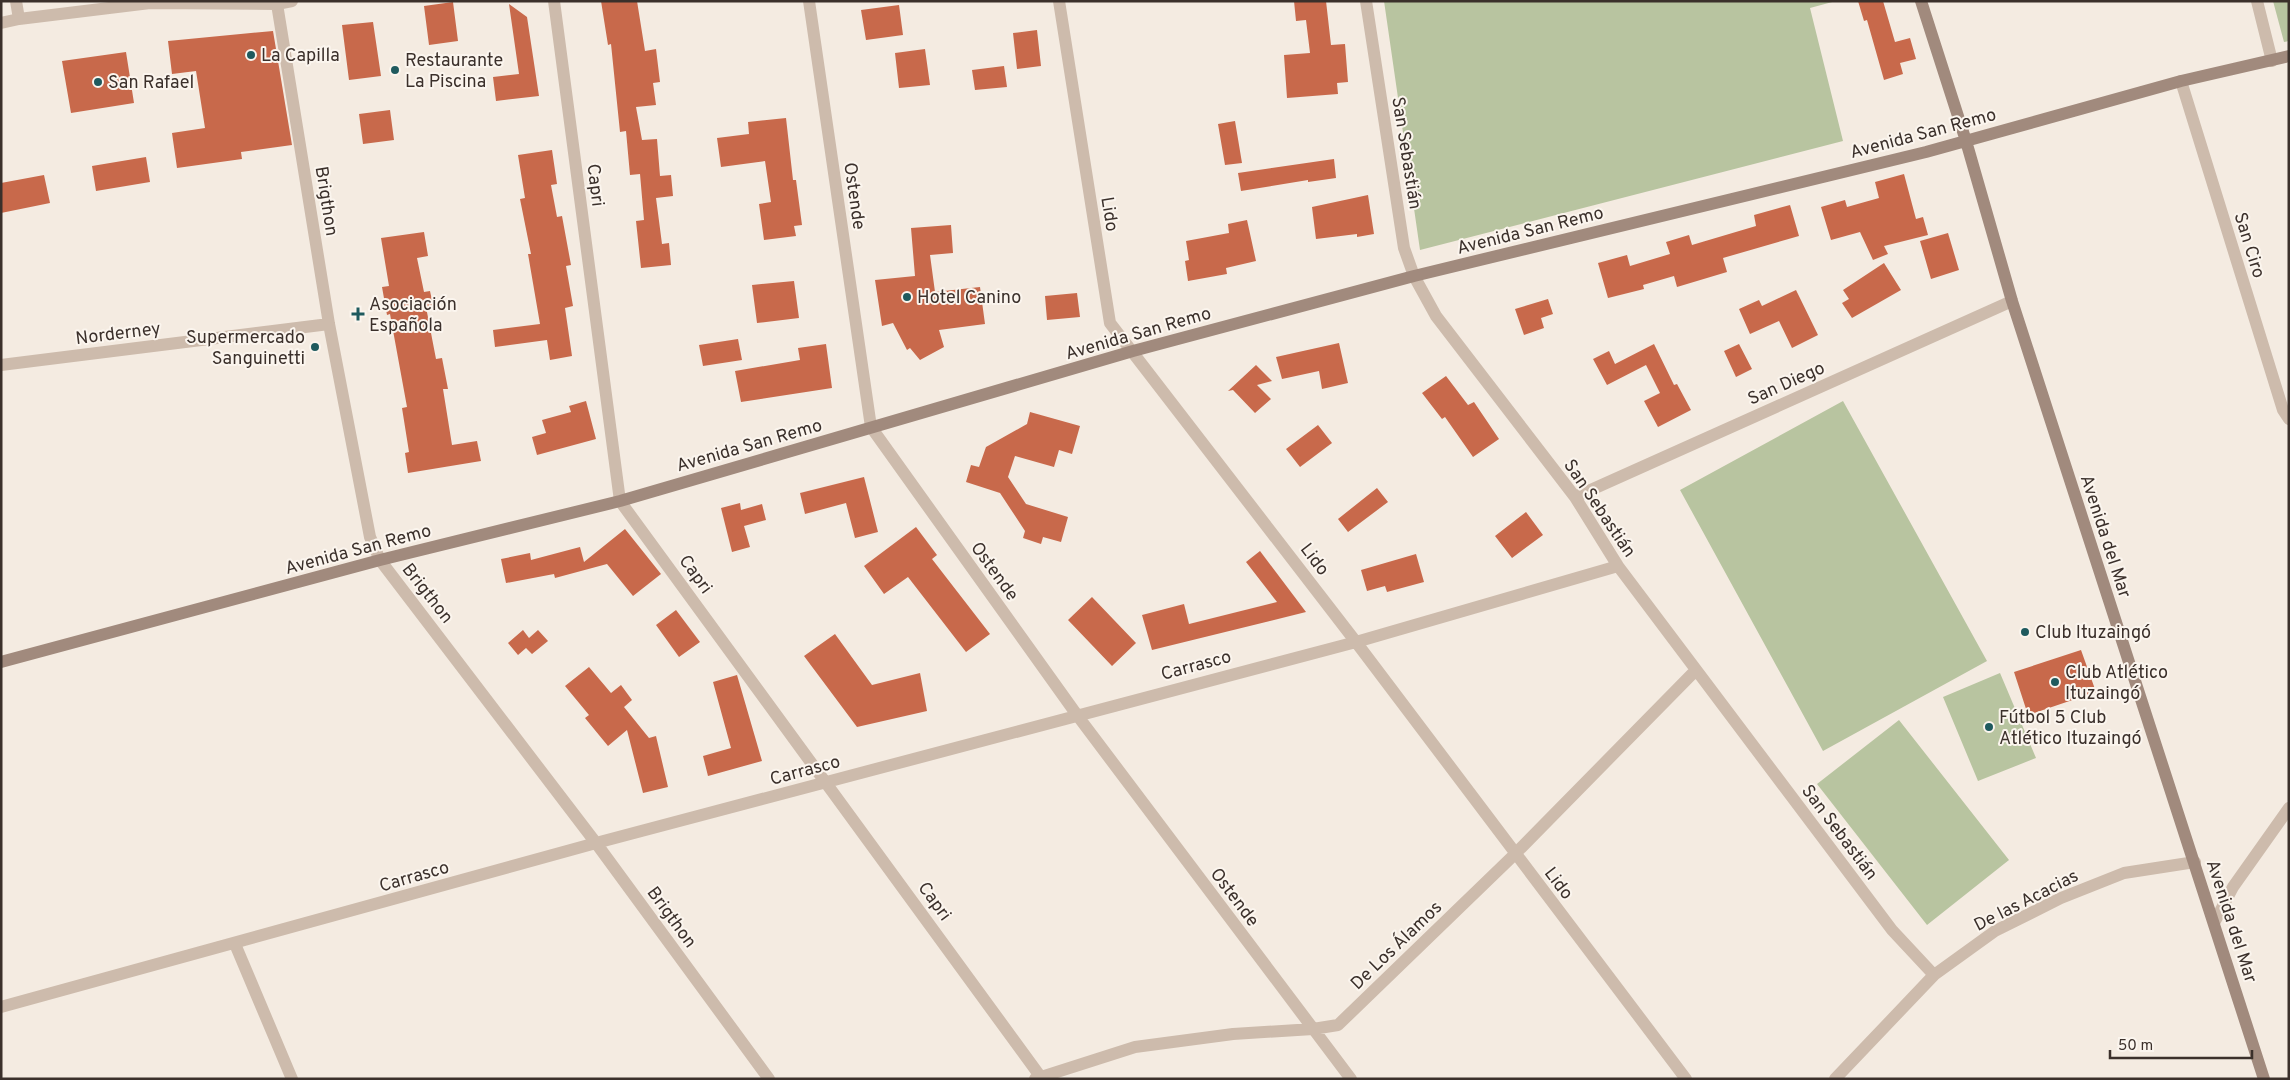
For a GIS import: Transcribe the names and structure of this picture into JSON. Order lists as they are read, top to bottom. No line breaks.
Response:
{"streets":{"street":["Avenida San Remo","San Sebastián","Capri","Ostende","Brigthon","Lido","San Ciro","Norderney","San Diego","Avenida del Mar","Carrasco","De las Acacias","De Los Álamos"]},"crossings":[["Avenida San Remo","San Sebastián"],["Avenida San Remo","Capri"],["Avenida San Remo","Ostende"],["Avenida San Remo","Brigthon"],["Avenida San Remo","Lido"],["Avenida San Remo","San Ciro"],["Avenida San Remo","Avenida del Mar"],["San Sebastián","San Diego"],["San Sebastián","Carrasco"],["San Sebastián","De las Acacias"],["San Sebastián","De Los Álamos"],["Capri","Carrasco"],["Capri","De Los Álamos"],["Ostende","Carrasco"],["Ostende","De Los Álamos"],["Brigthon","Norderney"],["Brigthon","Carrasco"],["Lido","Carrasco"],["Lido","De Los Álamos"],["San Diego","Avenida del Mar"],["Avenida del Mar","De las Acacias"]],"places":{"other":["La Capilla","Restaurante La Piscina","San Rafael","Hotel Canino","Supermercado Sanguinetti","Club Ituzaingó","Club Atlético Ituzaingó","Fútbol 5 Club Atlético Ituzaingó"],"health":["Asociación Española"]},"scale_bar":"50 m"}
